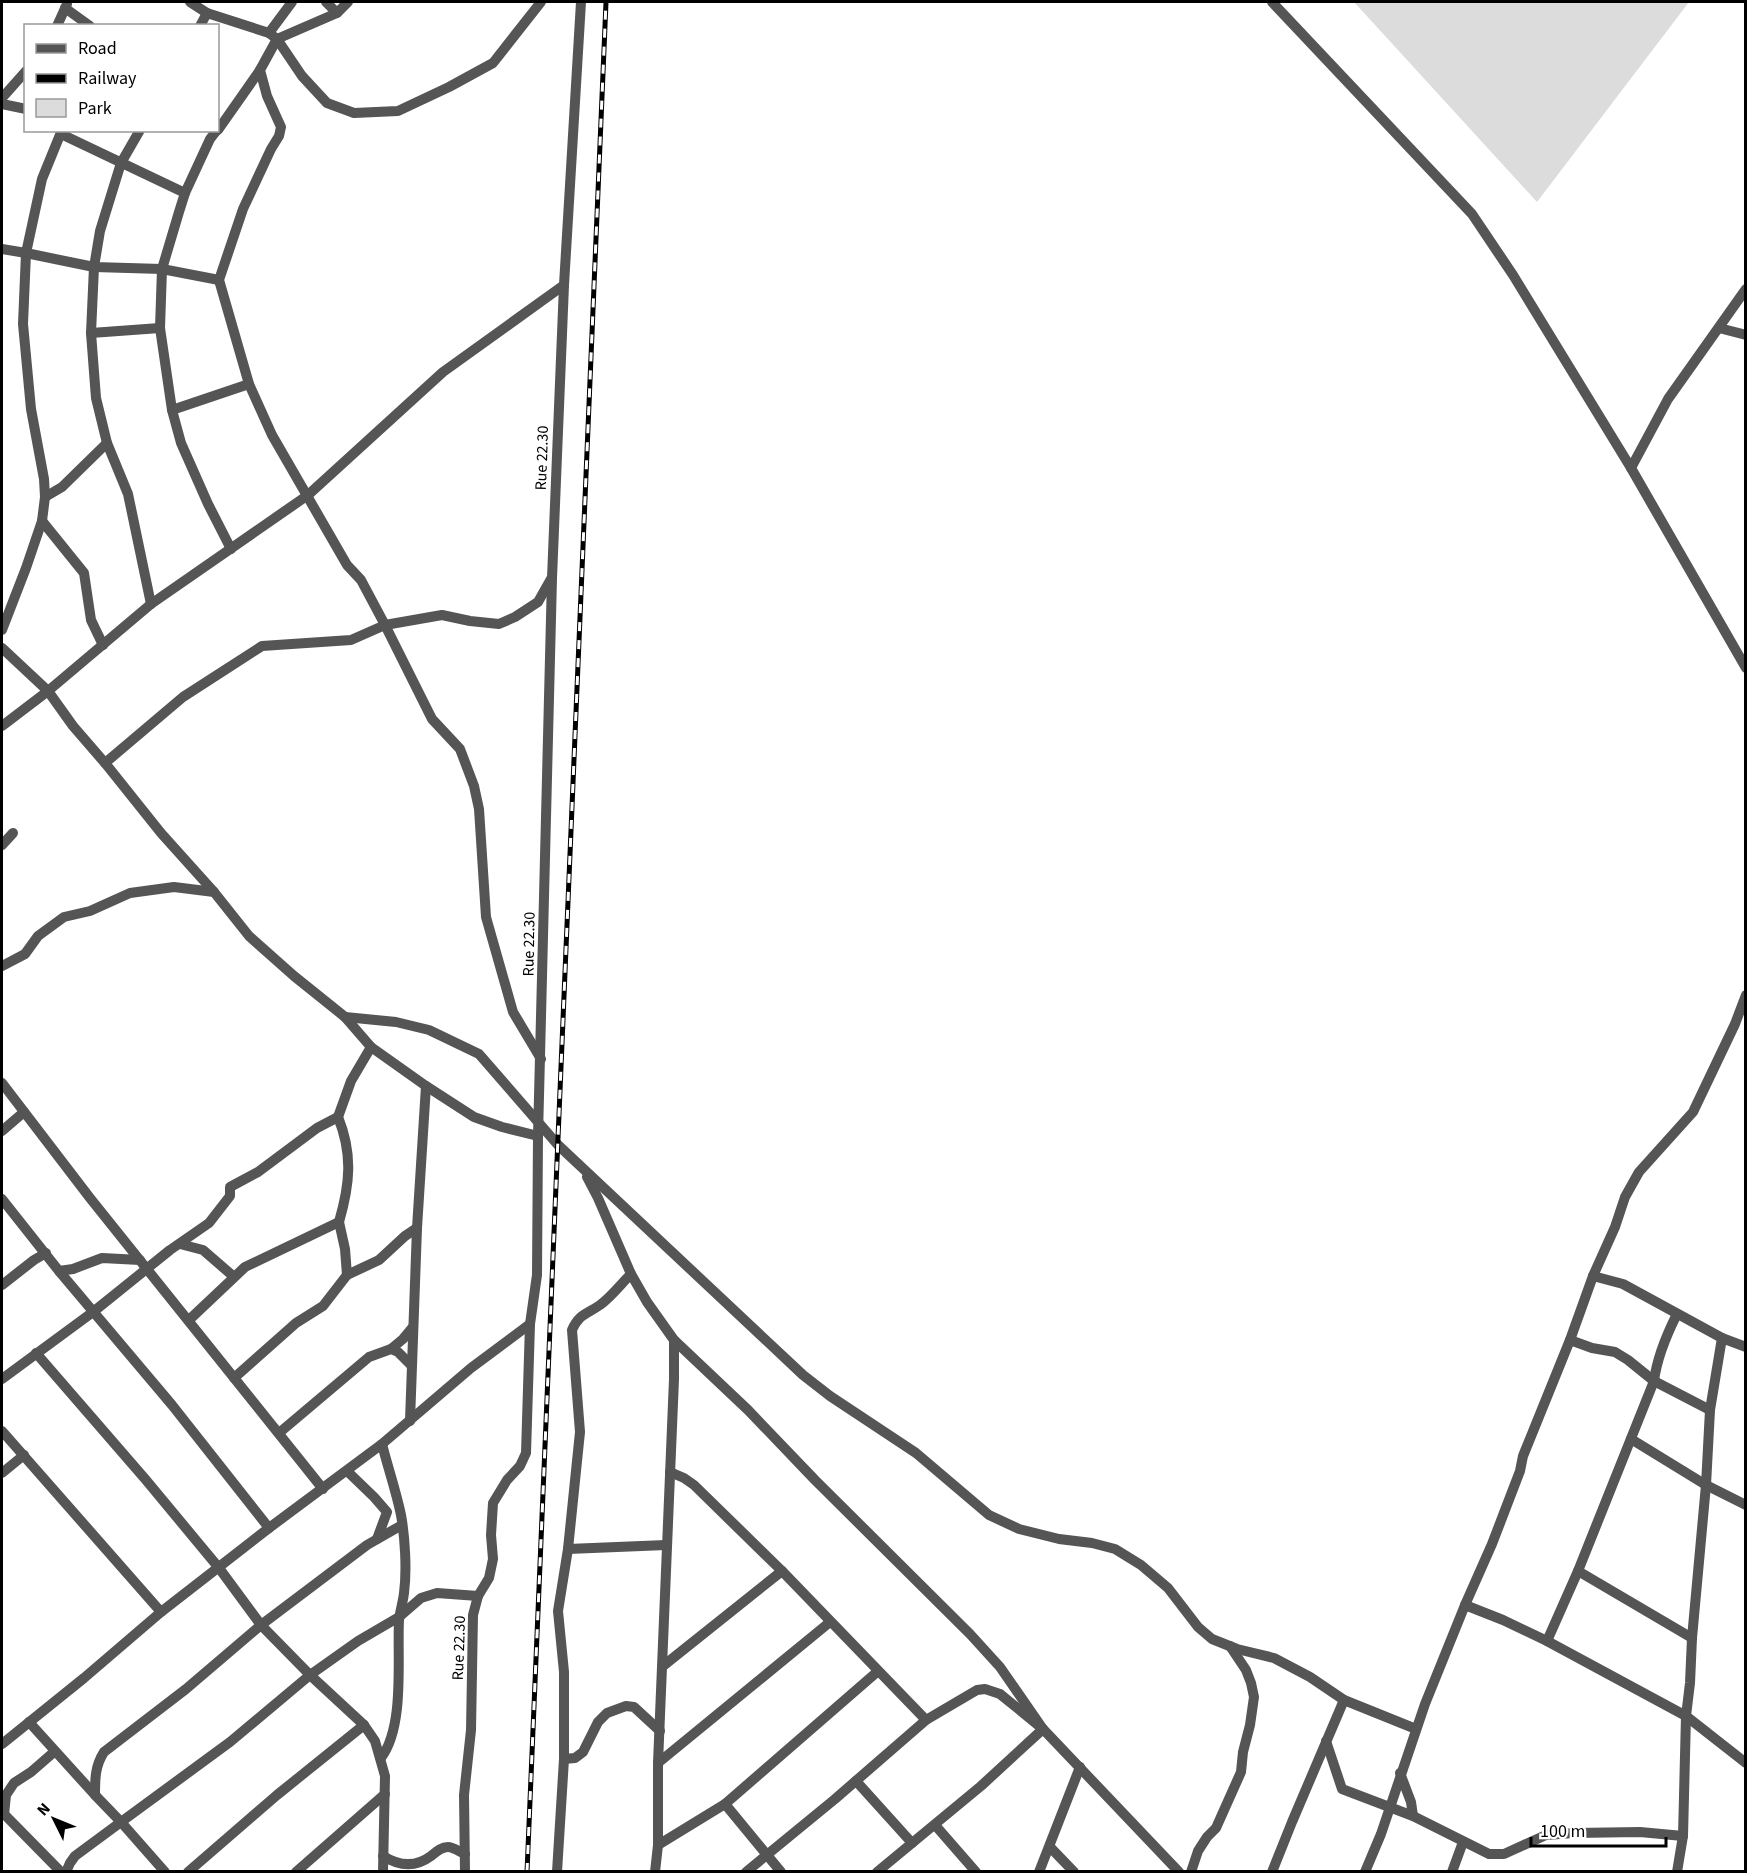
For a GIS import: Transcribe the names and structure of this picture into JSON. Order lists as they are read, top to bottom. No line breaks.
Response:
{"streets":{"street":["Rue 22.30"]},"legend":["Road","Railway","Park"],"scale_bar":"100 m","north":"top left"}
